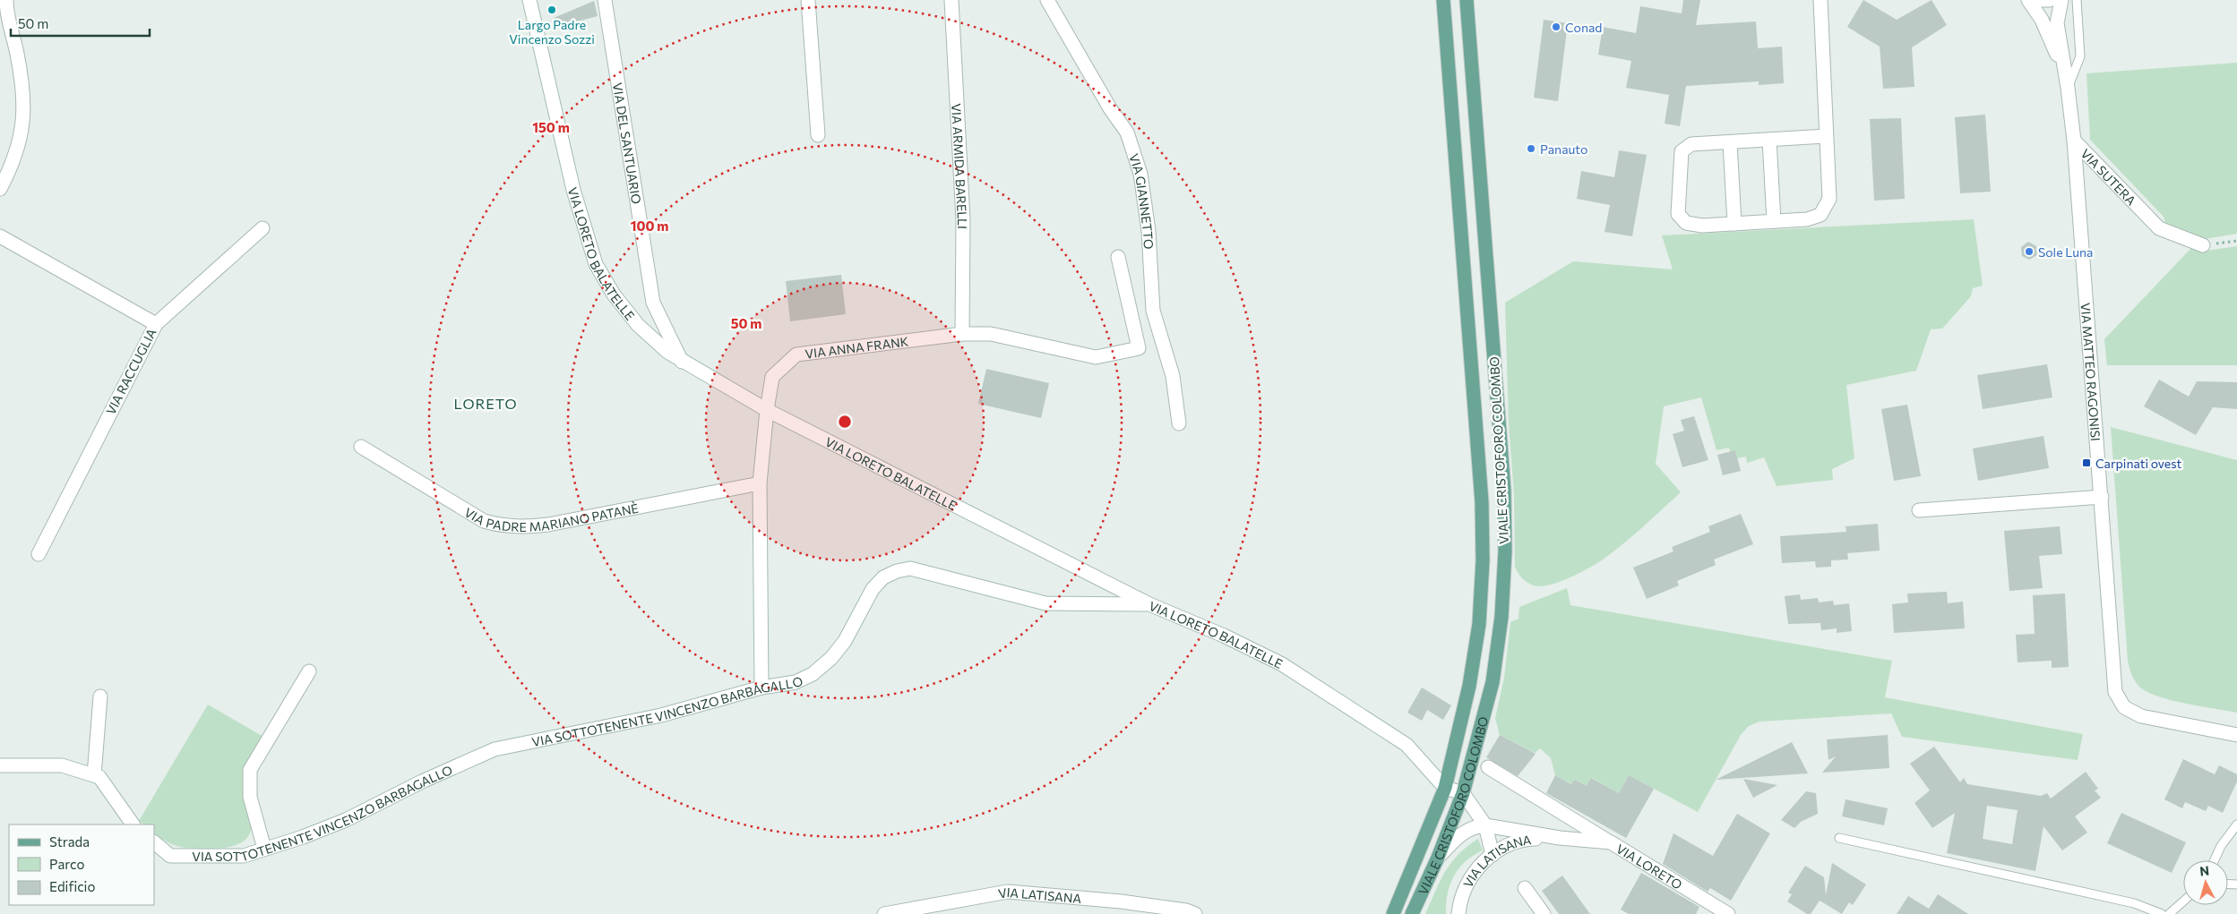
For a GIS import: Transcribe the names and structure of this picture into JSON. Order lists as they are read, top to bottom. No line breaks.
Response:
{"streets":{"main road":["VIALE CRISTOFORO COLOMBO"],"street":["VIA DEL SANTUARIO","VIA ARMIDA BARELLI","VIA SUTERA","VIA GIANNETTO","VIA LORETO BALATELLE","VIA ANNA FRANK","VIA RACCUGLIA","VIA MATTEO RAGONISI","VIA PADRE MARIANO PATANÈ","VIA SOTTOTENENTE VINCENZO BARBAGALLO","VIA LATISANA","VIA LORETO"]},"crossings":[["VIA DEL SANTUARIO","VIA LORETO BALATELLE"],["VIA ARMIDA BARELLI","VIA ANNA FRANK"],["VIA SUTERA","VIA MATTEO RAGONISI"],["VIA GIANNETTO","VIA ANNA FRANK"],["VIA LORETO BALATELLE","VIA ANNA FRANK"],["VIA LORETO BALATELLE","VIALE CRISTOFORO COLOMBO"],["VIA LORETO BALATELLE","VIA SOTTOTENENTE VINCENZO BARBAGALLO"],["VIA ANNA FRANK","VIA PADRE MARIANO PATANÈ"],["VIA ANNA FRANK","VIA SOTTOTENENTE VINCENZO BARBAGALLO"],["VIA LATISANA","VIA LORETO"]],"districts":["LORETO"],"places":{"other":["Largo Padre Vincenzo Sozzi","Conad","Panauto","Sole Luna"],"transit":["Carpinati ovest"]},"legend":["Strada","Parco","Edificio"],"scale_bar":"50 m","north":"top","rings":["150 m","100 m","50 m"]}
